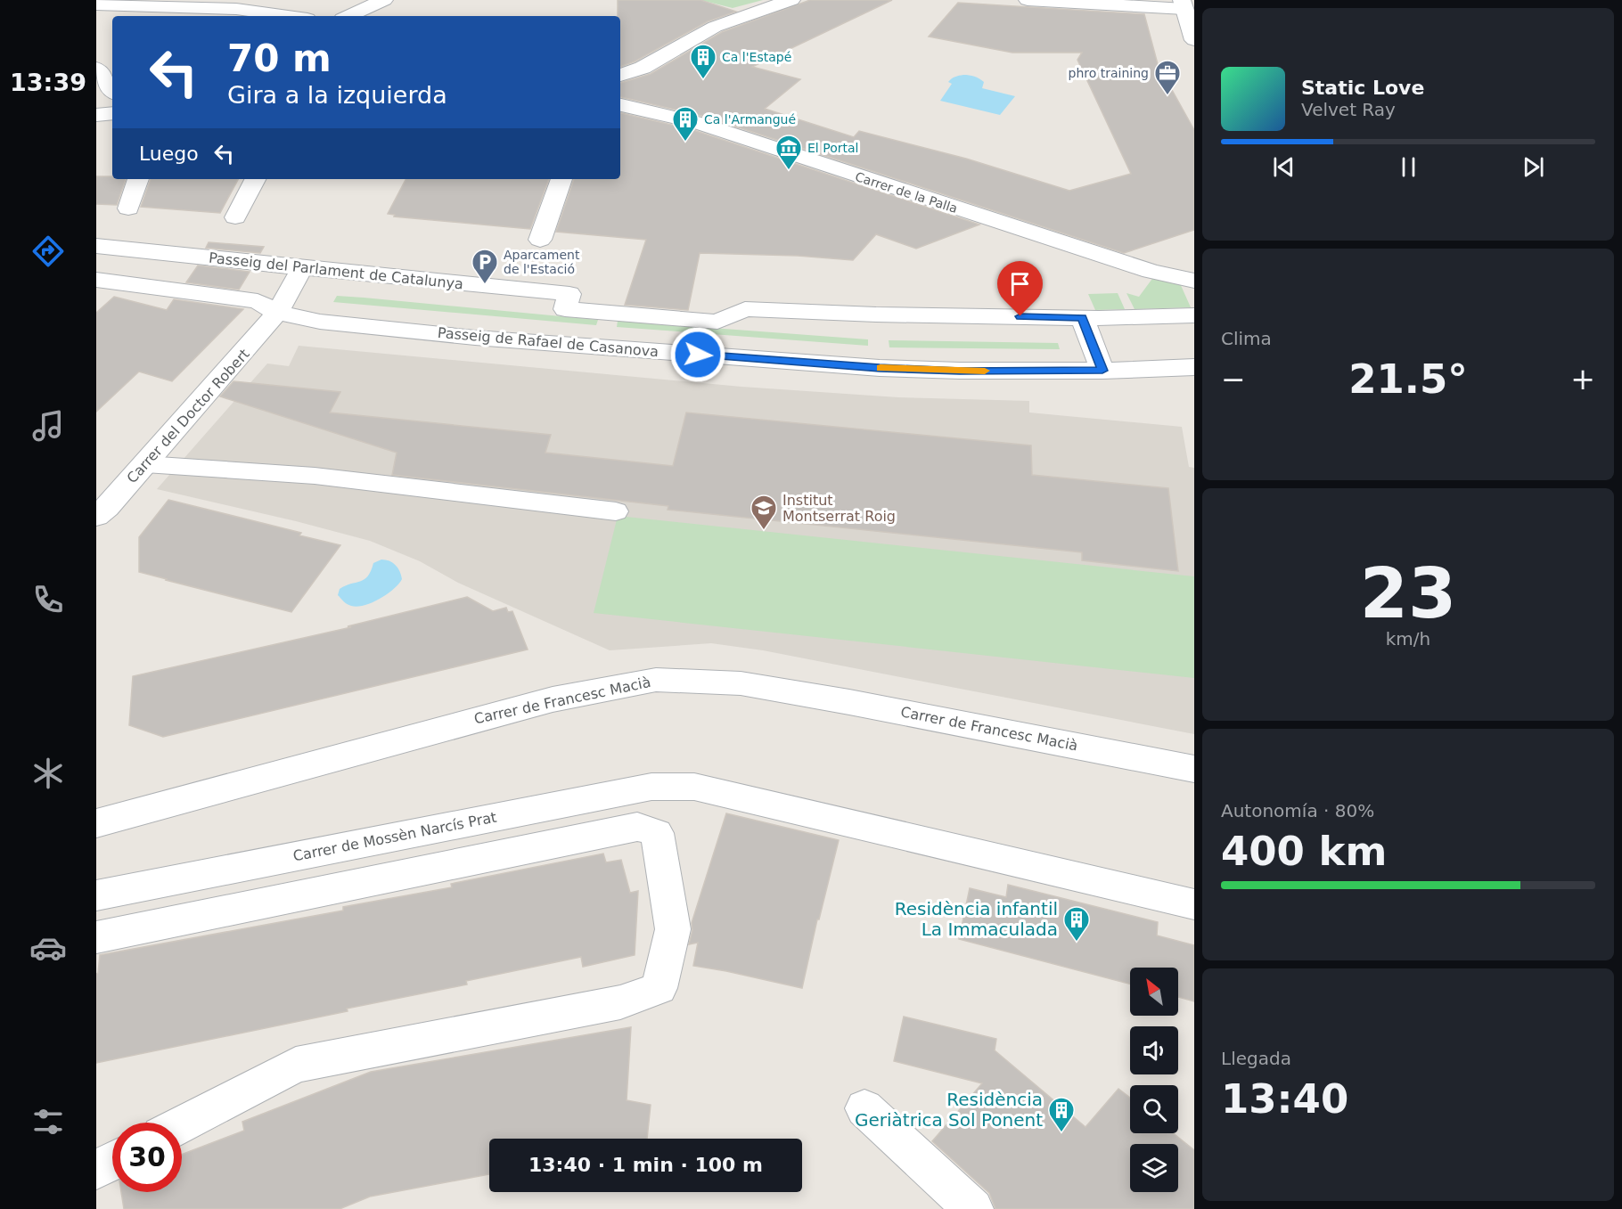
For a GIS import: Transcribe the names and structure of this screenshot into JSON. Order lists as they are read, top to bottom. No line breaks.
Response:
{"streets":{"street":["Carrer de la Palla","Passeig del Parlament de Catalunya","Passeig de Rafael de Casanova","Carrer del Doctor Robert","Carrer de Francesc Macià","Carrer de Mossèn Narcís Prat"]},"crossings":[["Passeig del Parlament de Catalunya","Carrer del Doctor Robert"],["Passeig de Rafael de Casanova","Carrer del Doctor Robert"]],"places":{"building":["Ca l'Estapé","Ca l'Armangué","Residència infantil La Immaculada","Residència Geriàtrica Sol Ponent"],"office":["phro training"],"museum":["El Portal"],"parking":["Aparcament de l'Estació"],"school or university":["Institut Montserrat Roig"]},"north":"top left","page":{"tabs":"13:39","turn":["70 m","Gira a la izquierda"],"song":["Static Love","Velvet Ray"],"then":"Luego","tile":["Clima",["23","km/h"],["Autonomía · 80%","400 km"],["Llegada","13:40"]],"heat":["−","21.5°","+"],"limit":"30","trip":"13:40 · 1 min · 100 m"}}
